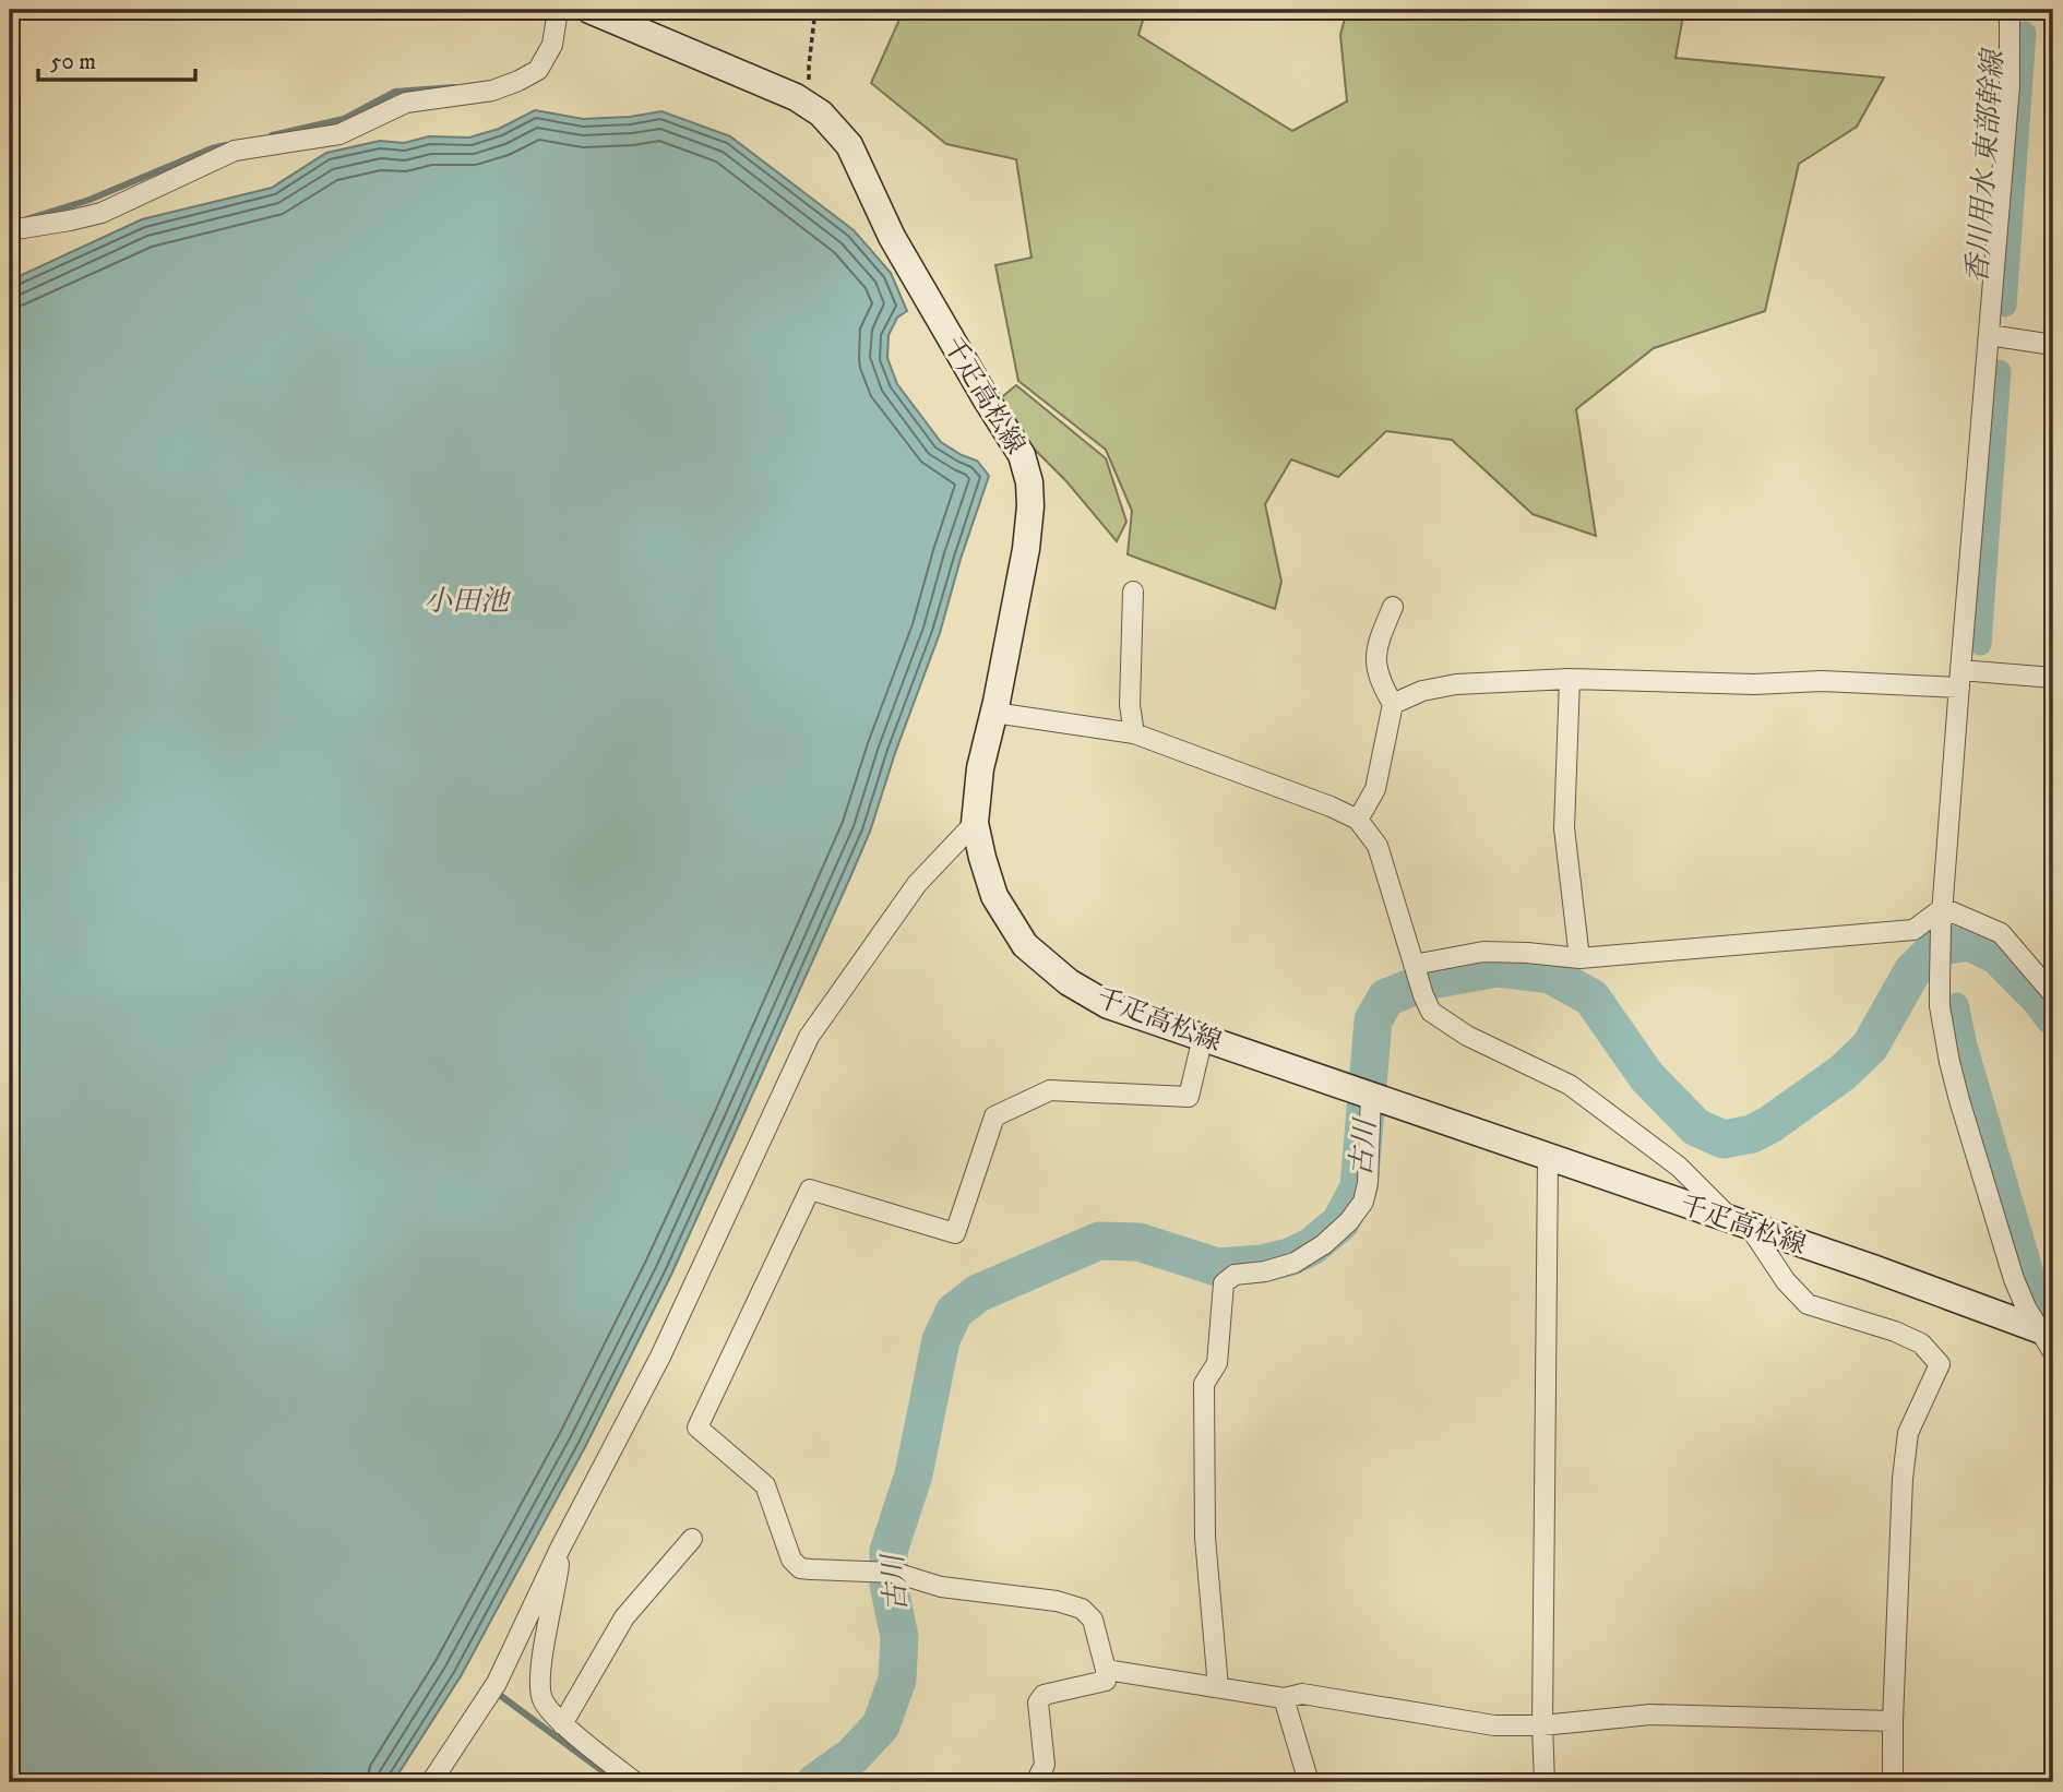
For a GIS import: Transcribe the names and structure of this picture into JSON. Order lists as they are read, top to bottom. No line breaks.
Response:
{"streets":{"main road":["千疋高松線"]},"water":["香川用水 東部幹線","小田池","古川"],"scale_bar":"50 m"}
